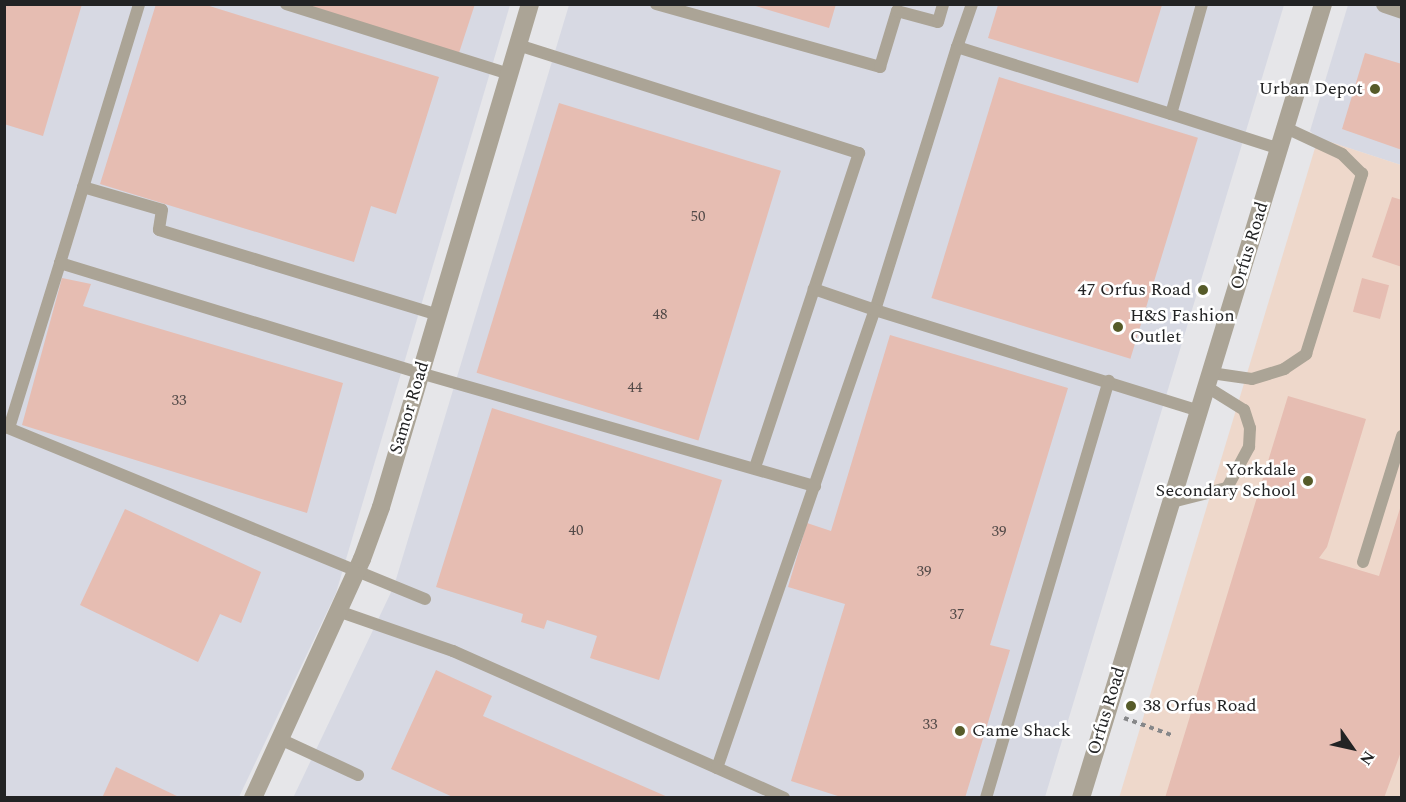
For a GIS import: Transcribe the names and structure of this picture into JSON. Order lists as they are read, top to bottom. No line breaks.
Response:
{"streets":{"street":["Orfus Road","Samor Road"]},"places":["Urban Depot","47 Orfus Road","H&S Fashion Outlet","Yorkdale Secondary School","38 Orfus Road","Game Shack"],"house_numbers":["50","48","44","33","40","39","39","37","33"],"north":"bottom right"}
